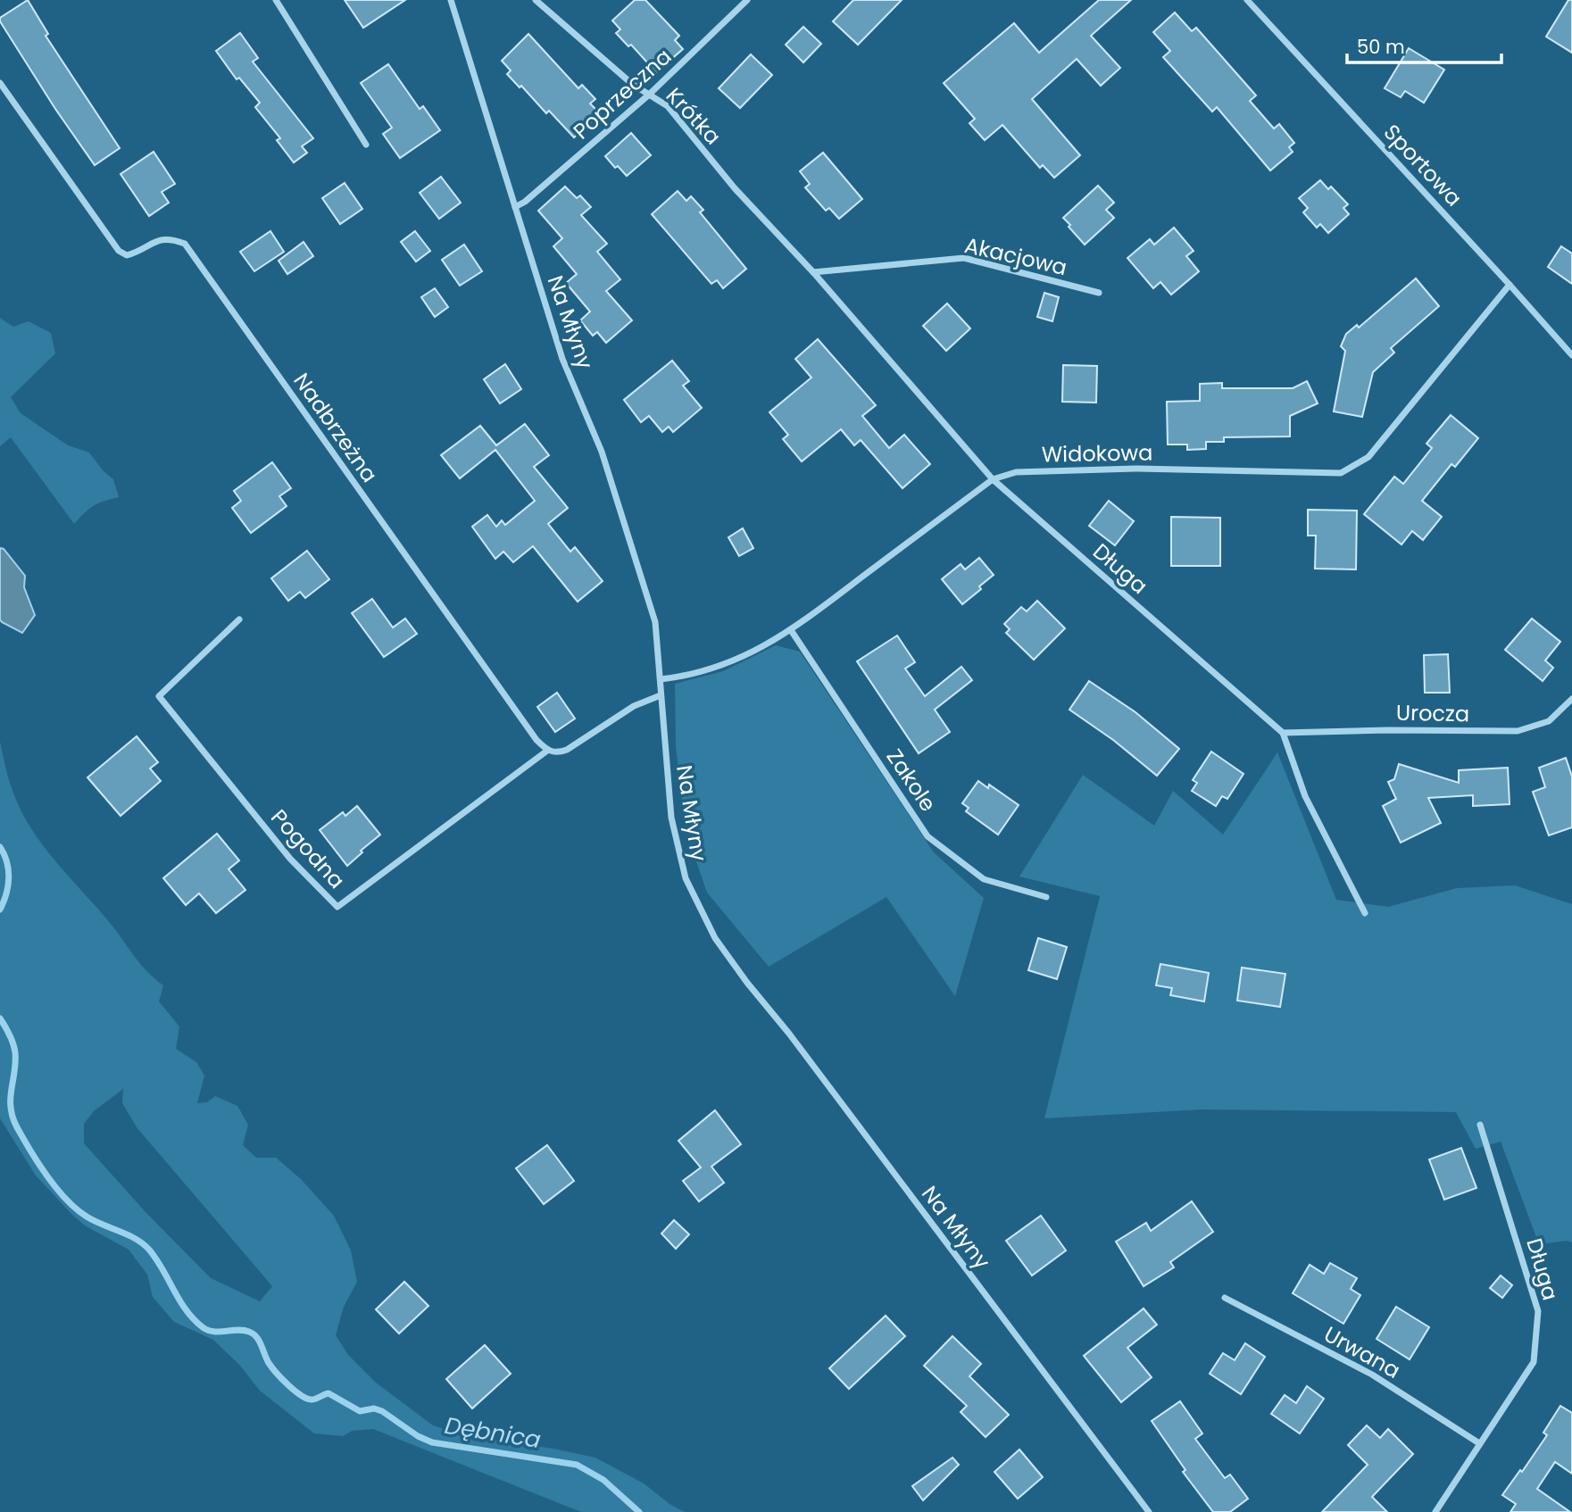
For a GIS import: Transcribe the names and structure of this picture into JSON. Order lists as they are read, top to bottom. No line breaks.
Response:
{"streets":{"street":["Poprzeczna","Krótka","Sportowa","Akacjowa","Na Młyny","Nadbrzeżna","Widokowa","Długa","Urocza","Zakole","Pogodna","Urwana"]},"crossings":[["Poprzeczna","Krótka"],["Poprzeczna","Na Młyny"],["Krótka","Akacjowa"],["Krótka","Długa"],["Sportowa","Widokowa"],["Akacjowa","Długa"],["Na Młyny","Widokowa"],["Nadbrzeżna","Pogodna"],["Widokowa","Długa"],["Widokowa","Zakole"],["Długa","Urocza"],["Długa","Urwana"]],"water":["Dębnica"],"scale_bar":"50 m"}
